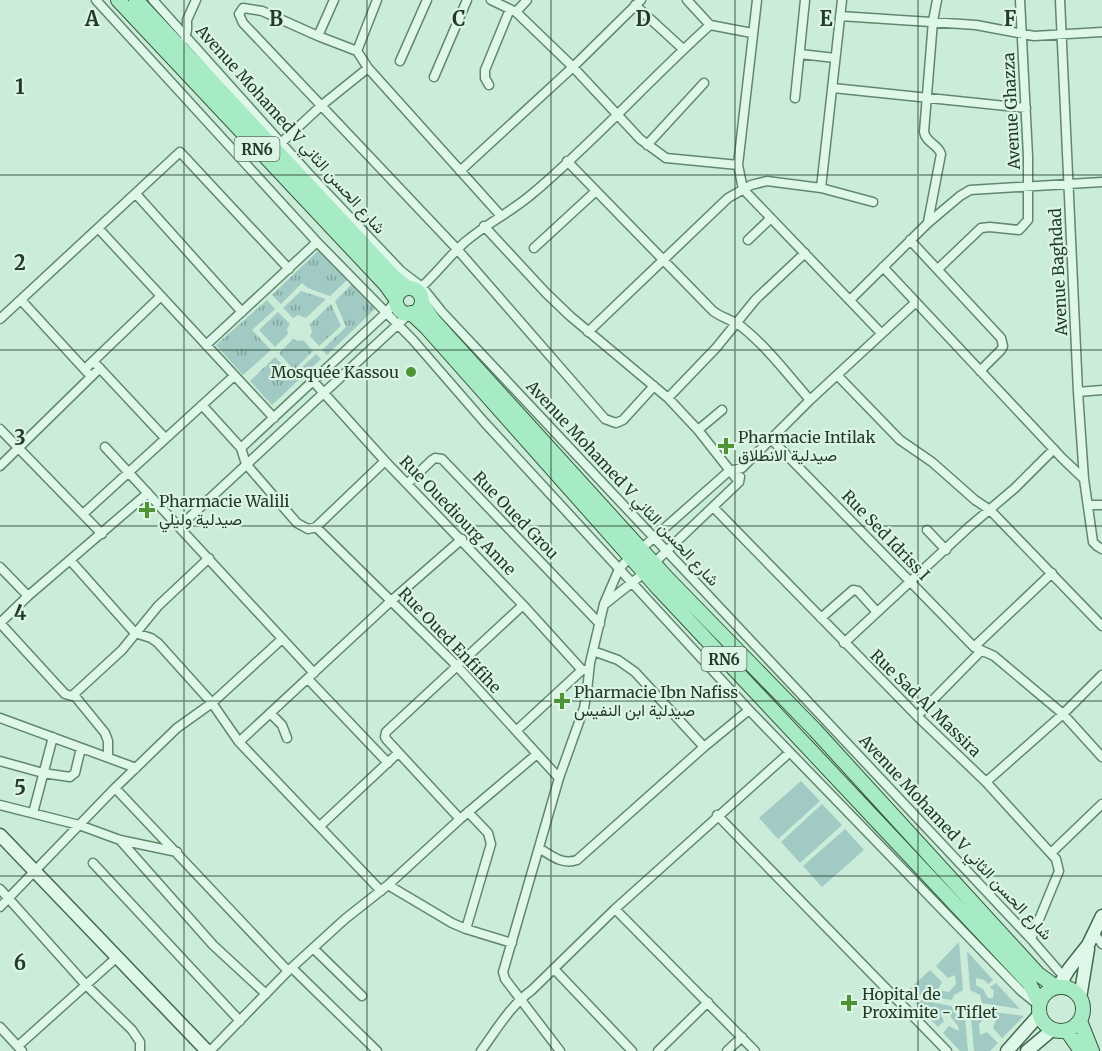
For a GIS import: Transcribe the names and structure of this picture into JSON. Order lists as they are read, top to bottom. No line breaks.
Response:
{"streets":{"main road":["RN6"],"street":["Avenue Ghazza","Avenue Mohamed V شارع الحسن الثاني","Avenue Baghdad","Rue Ouediourg Anne","Rue Oued Grou","Rue Sed Idriss I","Rue Oued Enfifihe","Rue Sad Al Massira"]},"crossings":[["Avenue Mohamed V شارع الحسن الثاني","RN6"],["Rue Ouediourg Anne","Rue Oued Grou"]],"places":{"other":["Mosquée Kassou"],"health":["Pharmacie Intilak صيدلية الانطلاق","Pharmacie Walili صيدلية وليلي","Pharmacie Ibn Nafiss صيدلية ابن النفيس","Hopital de Proximite - Tiflet"]},"grid":{"columns":["A","B","C","D","E","F"],"rows":["1","2","3","4","5","6"]}}
